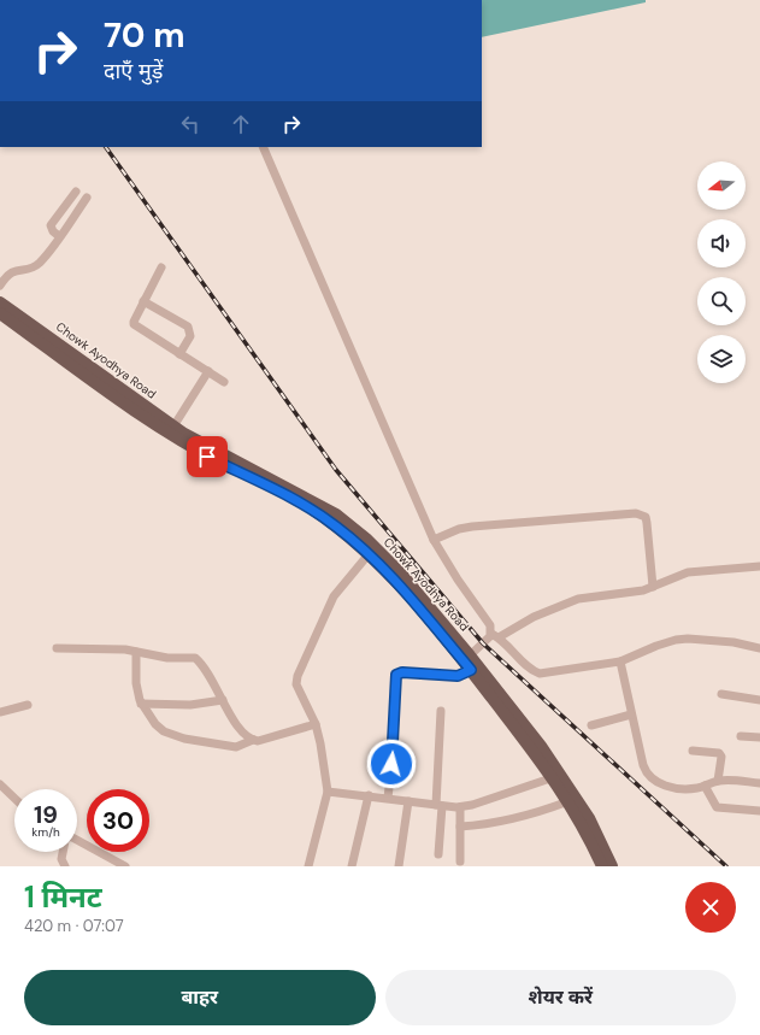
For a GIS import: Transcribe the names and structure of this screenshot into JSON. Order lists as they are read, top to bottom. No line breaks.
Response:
{"streets":{"main road":["Chowk Ayodhya Road"]},"north":"left","page":{"turn":["70 m","दाएँ मुड़ें"],"speed":"19 km/h","limit":"30","heading":["1 मिनट","420 m · 07:07"],"buttons":["बाहर","शेयर करें"]}}
